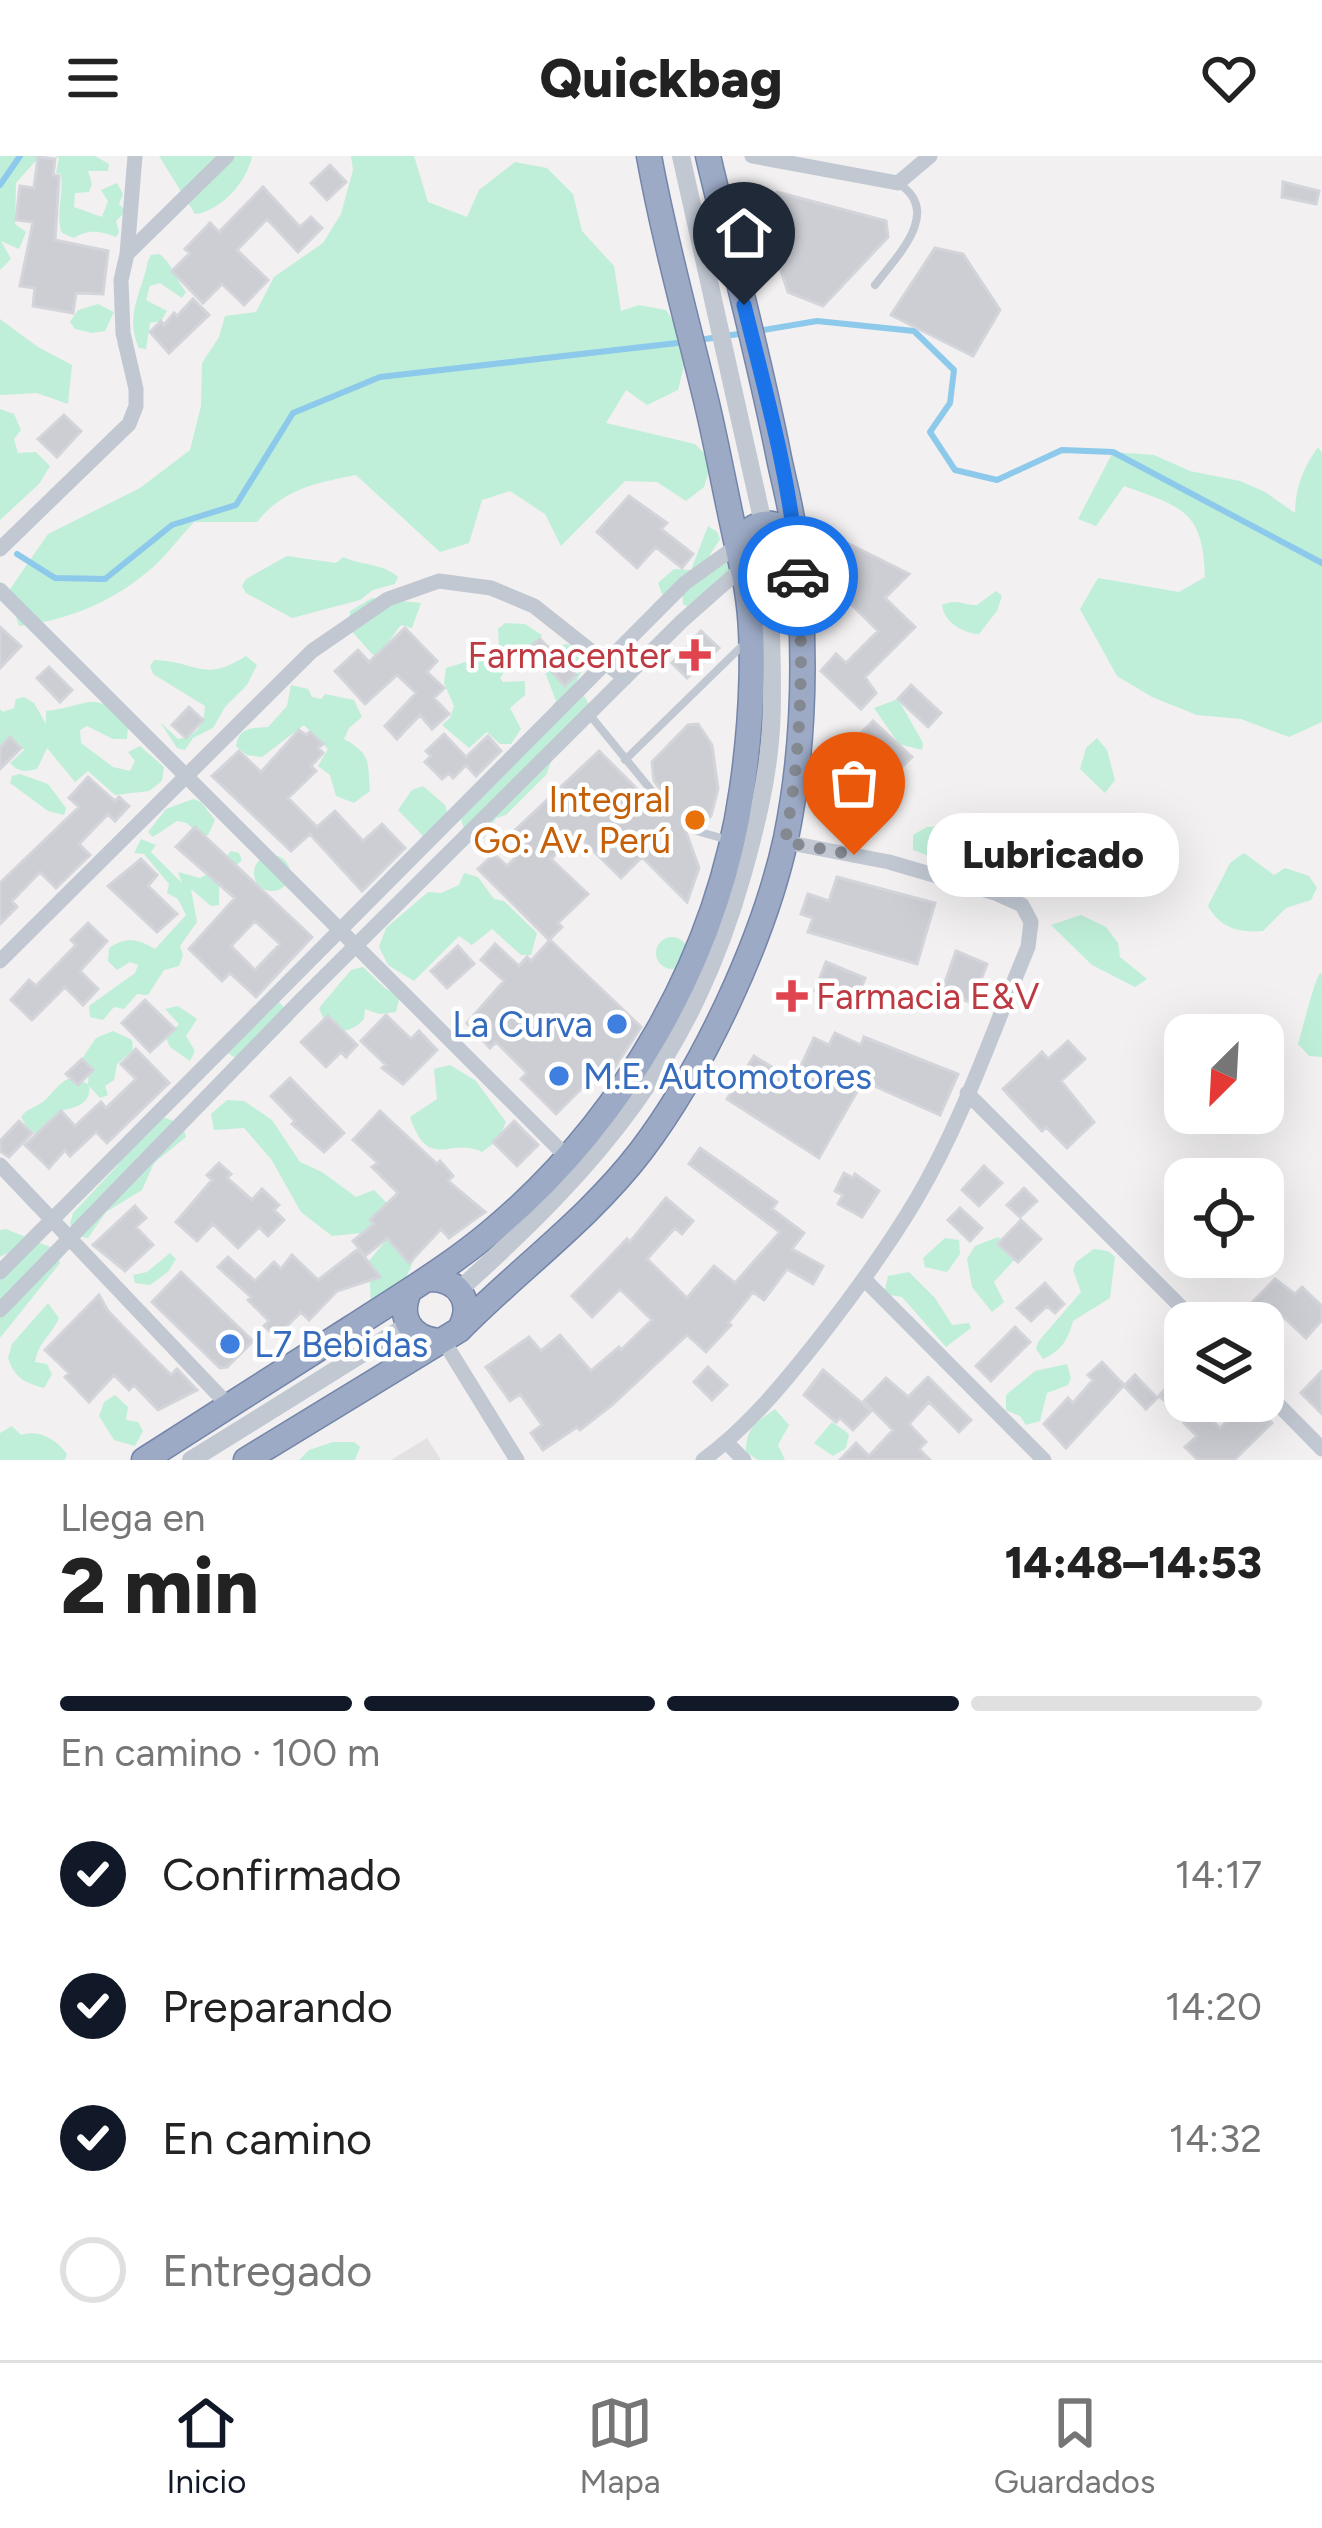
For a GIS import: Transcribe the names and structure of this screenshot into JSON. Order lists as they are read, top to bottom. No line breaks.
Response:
{"places":{"health":["Farmacenter","Farmacia E&V"],"other":["Integral Go: Av. Perú","Lubricado","La Curva","M.E. Automotores","L7 Bebidas"]},"north":"bottom left","page":{"header":"Quickbag","bubble":"Lubricado","heading":["2 min","Llega en","14:48–14:53"],"bar":"En camino · 100 m","list":[["Confirmado","14:17"],["Preparando","14:20"],["En camino","14:32"],"Entregado"],"tabs":["Inicio","Mapa","Guardados"]}}
